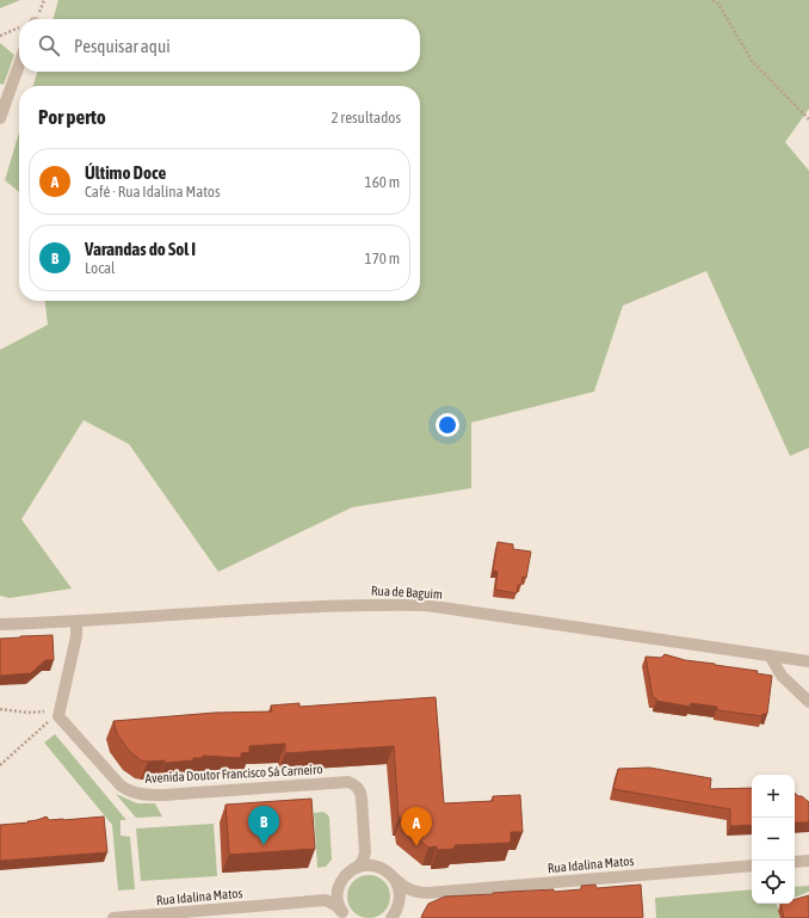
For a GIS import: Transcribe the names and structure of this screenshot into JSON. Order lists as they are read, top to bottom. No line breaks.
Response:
{"streets":{"street":["Rua de Baguim","Avenida Doutor Francisco Sá Carneiro","Rua Idalina Matos"]},"crossings":[["Avenida Doutor Francisco Sá Carneiro","Rua Idalina Matos"]],"page":{"search":"Pesquisar aqui","heading":["Por perto","2 resultados"],"list":[{"mark":"A","name":"Último Doce","note":"Café · Rua Idalina Matos","value":"160 m"},{"mark":"B","name":"Varandas do Sol I","note":"Local","value":"170 m"}],"map_buttons":["+","−"],"pins":["B","A"]}}
